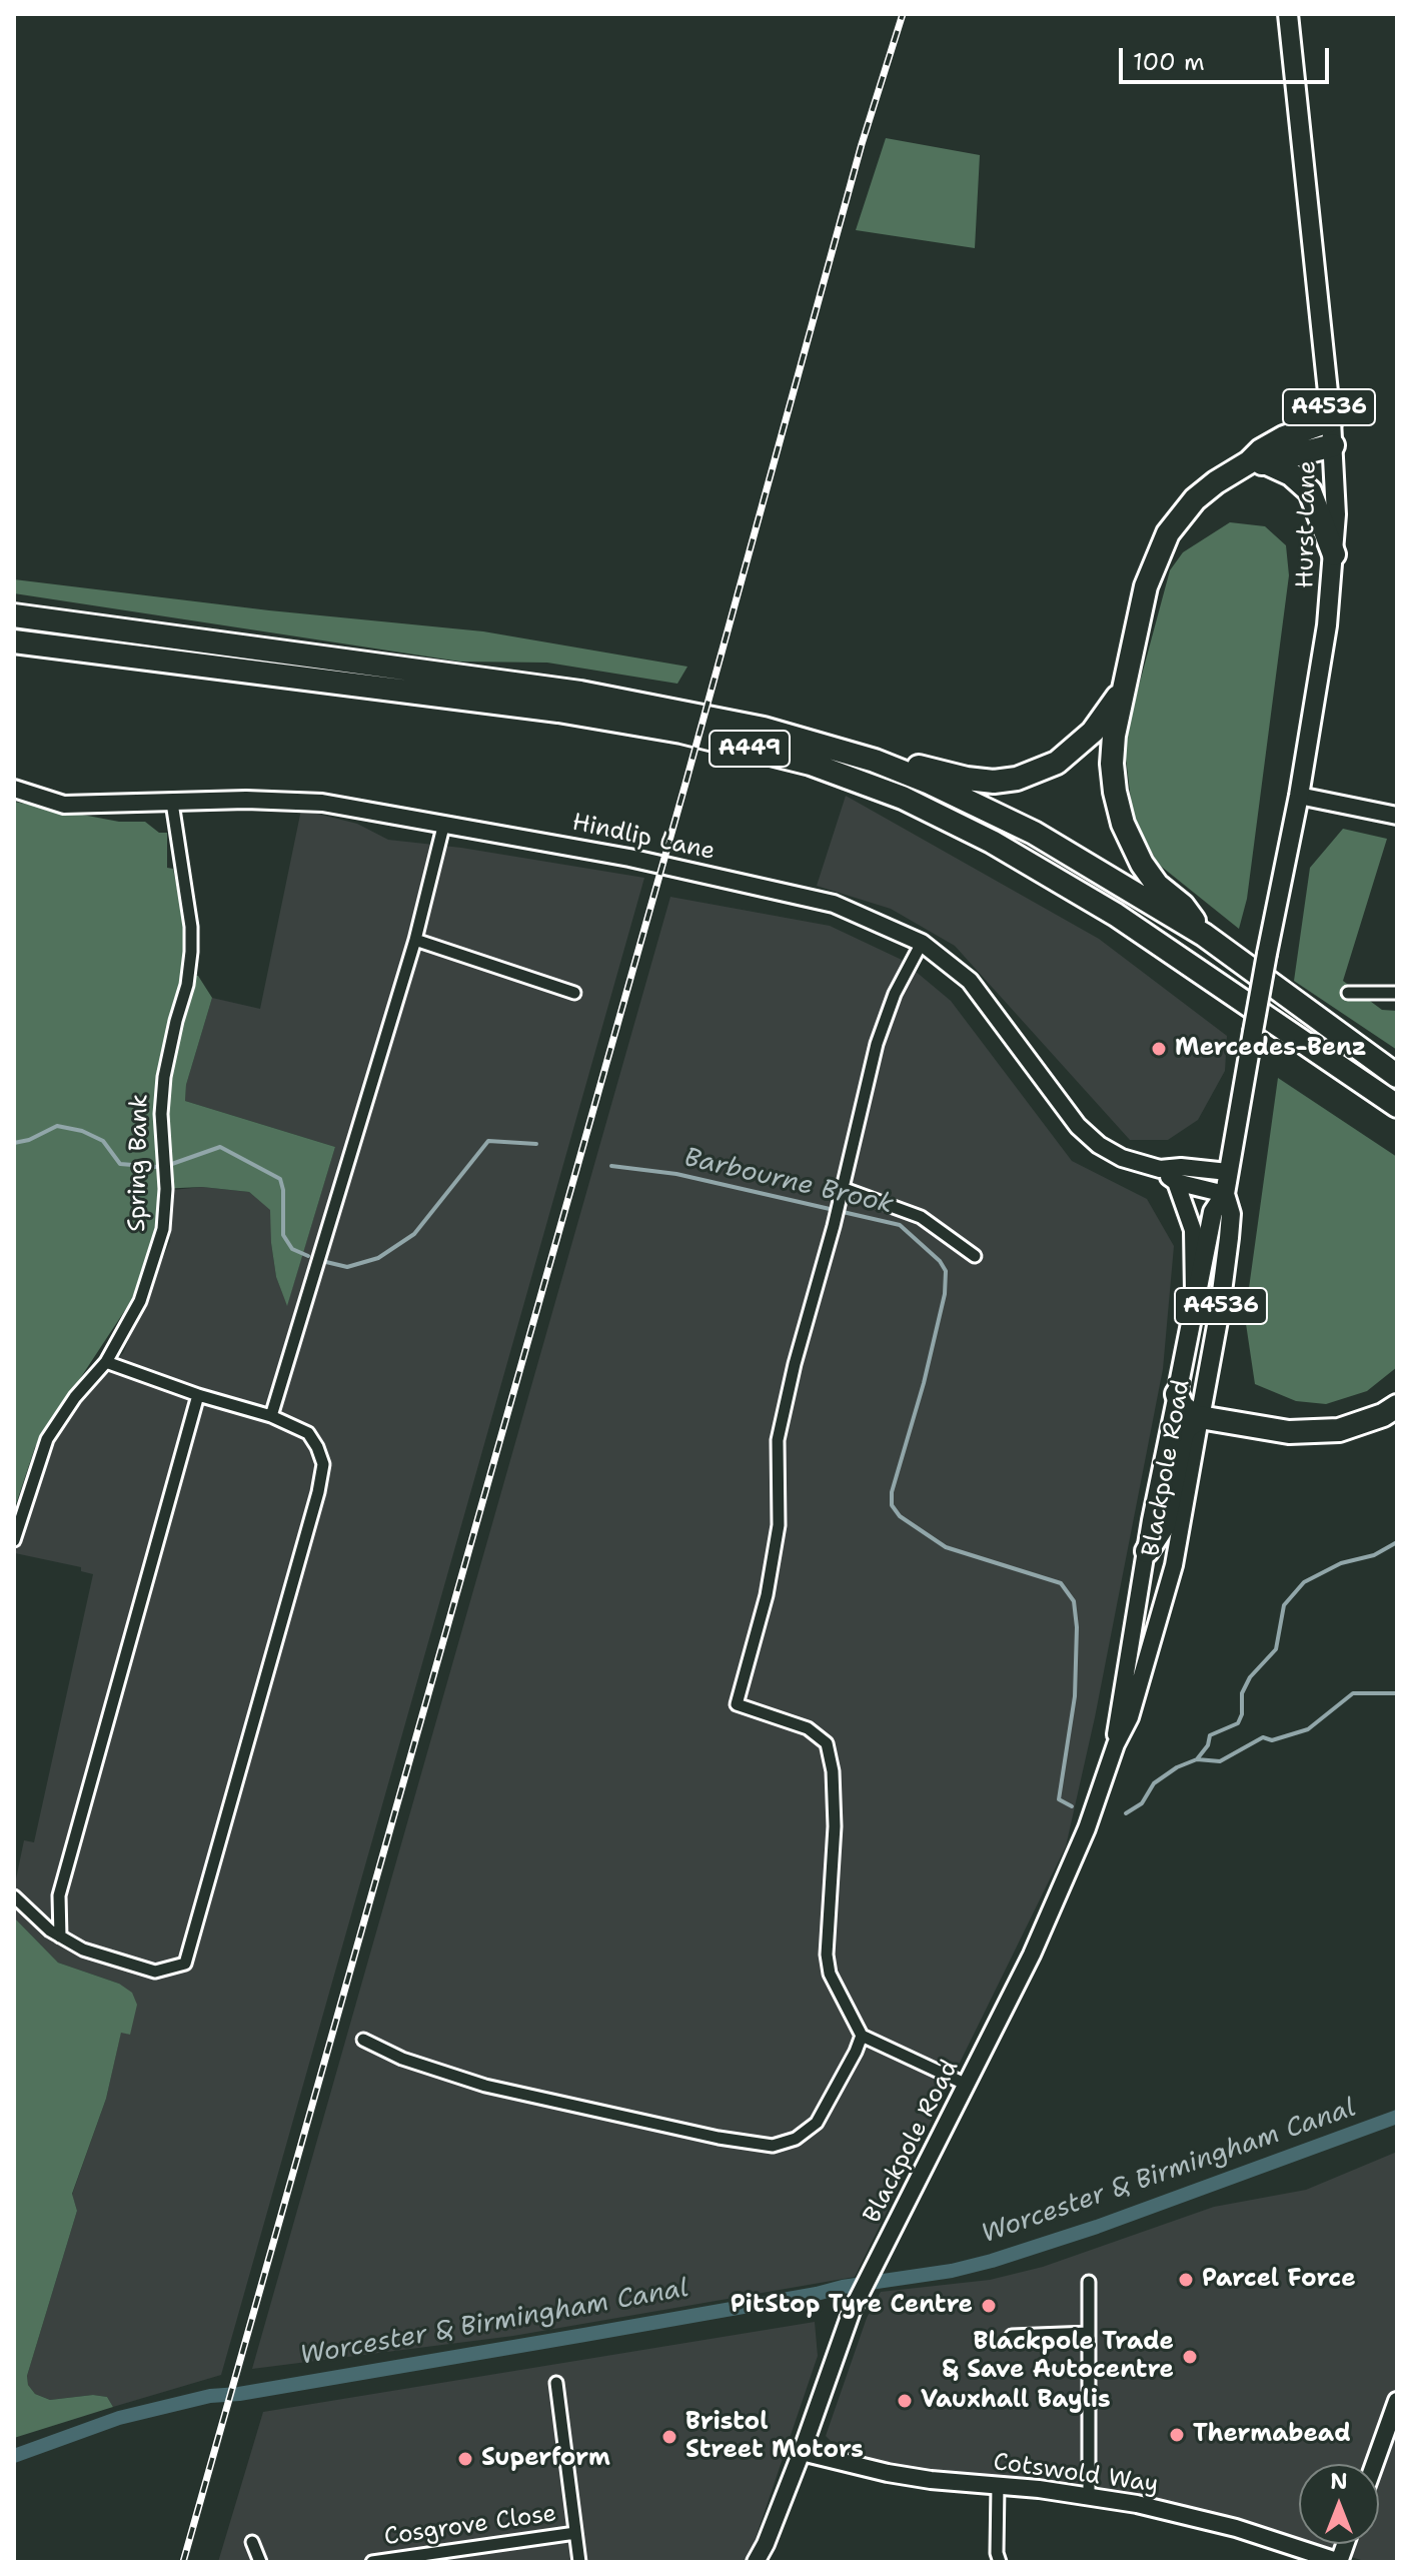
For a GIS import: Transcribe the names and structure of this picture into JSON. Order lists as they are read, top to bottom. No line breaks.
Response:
{"streets":{"highway":["A449"],"main road":["A4536","Hurst Lane","Hindlip Lane","Blackpole Road","Cotswold Way"],"street":["Spring Bank","Cosgrove Close"]},"crossings":[["Hurst Lane","Blackpole Road"],["Hindlip Lane","Spring Bank"],["Hindlip Lane","Blackpole Road"],["Blackpole Road","Cotswold Way"]],"water":["Barbourne Brook","Worcester & Birmingham Canal"],"places":["Mercedes-Benz","Parcel Force","PitStop Tyre Centre","Blackpole Trade & Save Autocentre","Vauxhall Baylis","Thermabead","Bristol Street Motors","Superform"],"scale_bar":"100 m","north":"top"}
